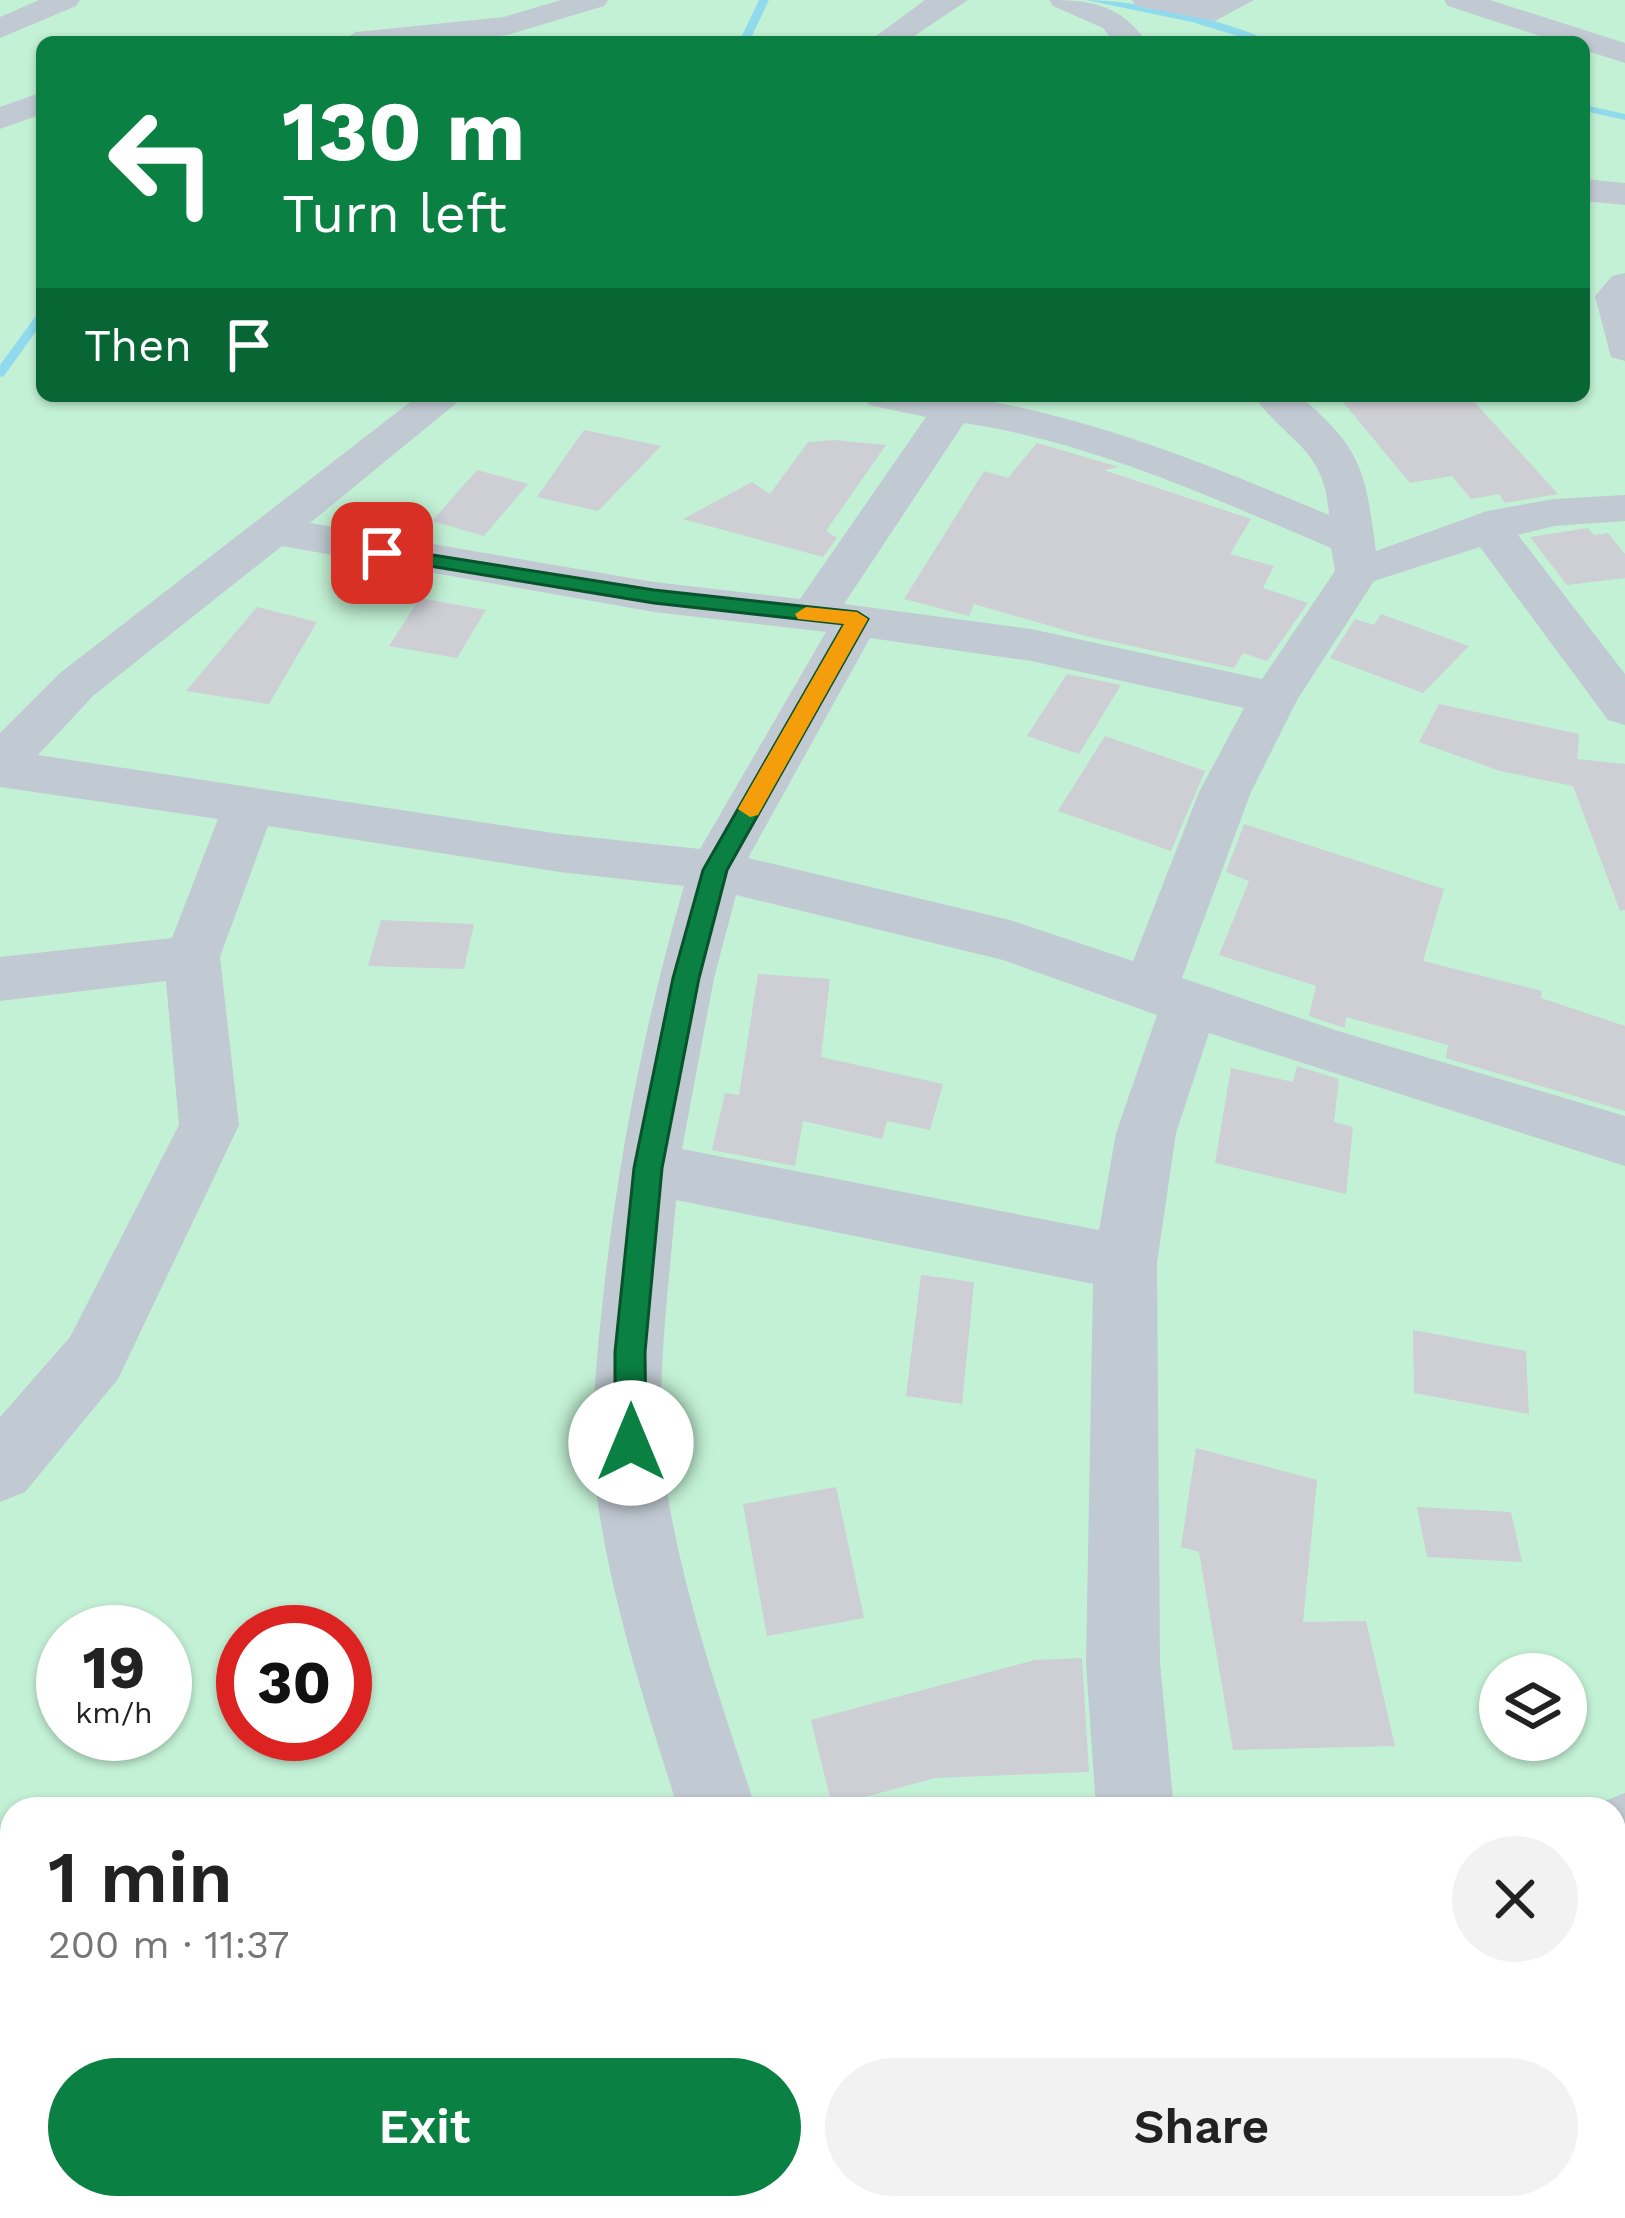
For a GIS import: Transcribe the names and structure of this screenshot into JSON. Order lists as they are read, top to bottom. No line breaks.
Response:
{"page":{"turn":["130 m","Turn left"],"then":"Then","speed":"19 km/h","limit":"30","heading":["1 min","200 m · 11:37"],"buttons":["Exit","Share"]}}
